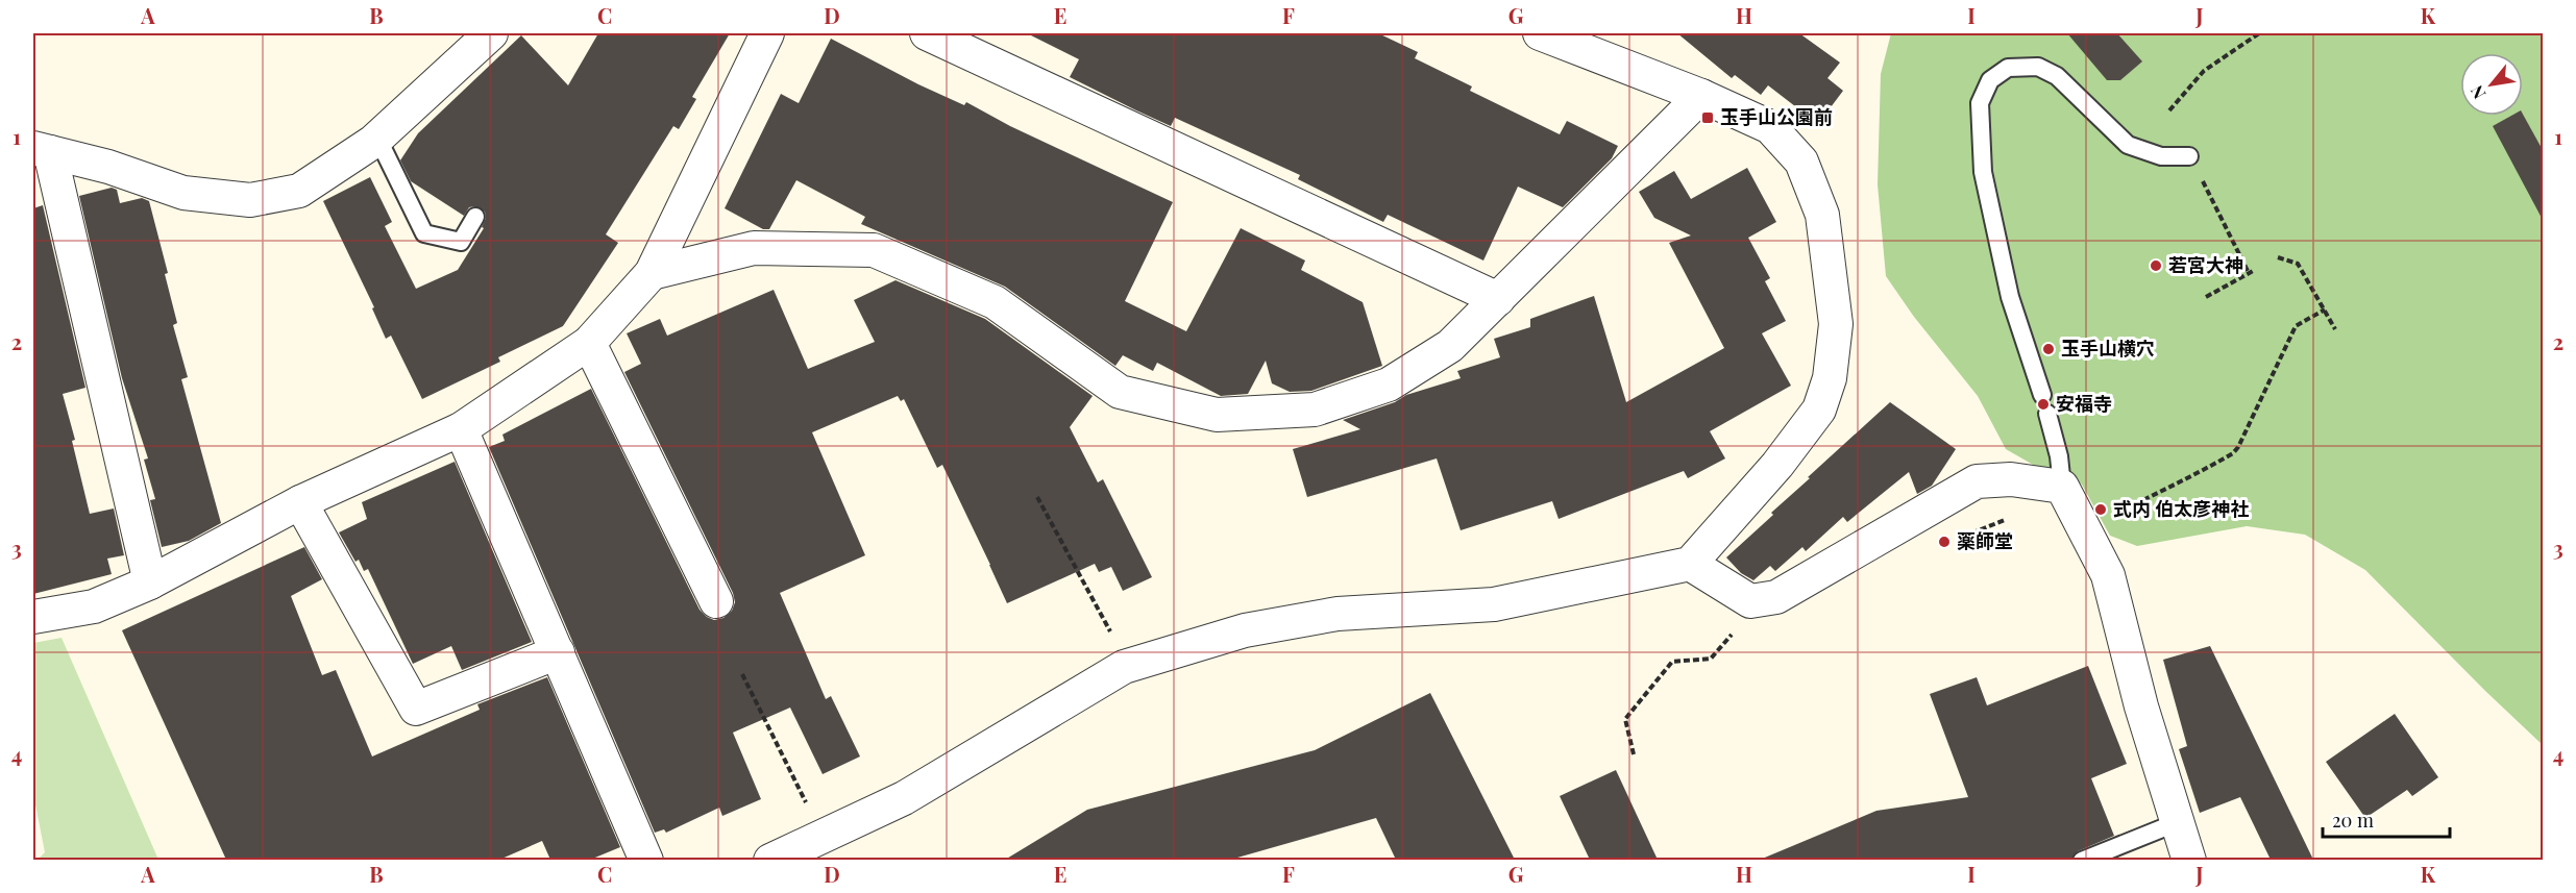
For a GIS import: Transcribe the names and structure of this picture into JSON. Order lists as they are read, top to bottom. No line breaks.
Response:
{"places":{"transit":["玉手山公園前"],"other":["若宮大神","玉手山横穴","安福寺","式内 伯太彦神社","薬師堂"]},"scale_bar":"20 m","north":"bottom left","grid":{"columns":["A","B","C","D","E","F","G","H","I","J","K"],"rows":["1","2","3","4"]}}
